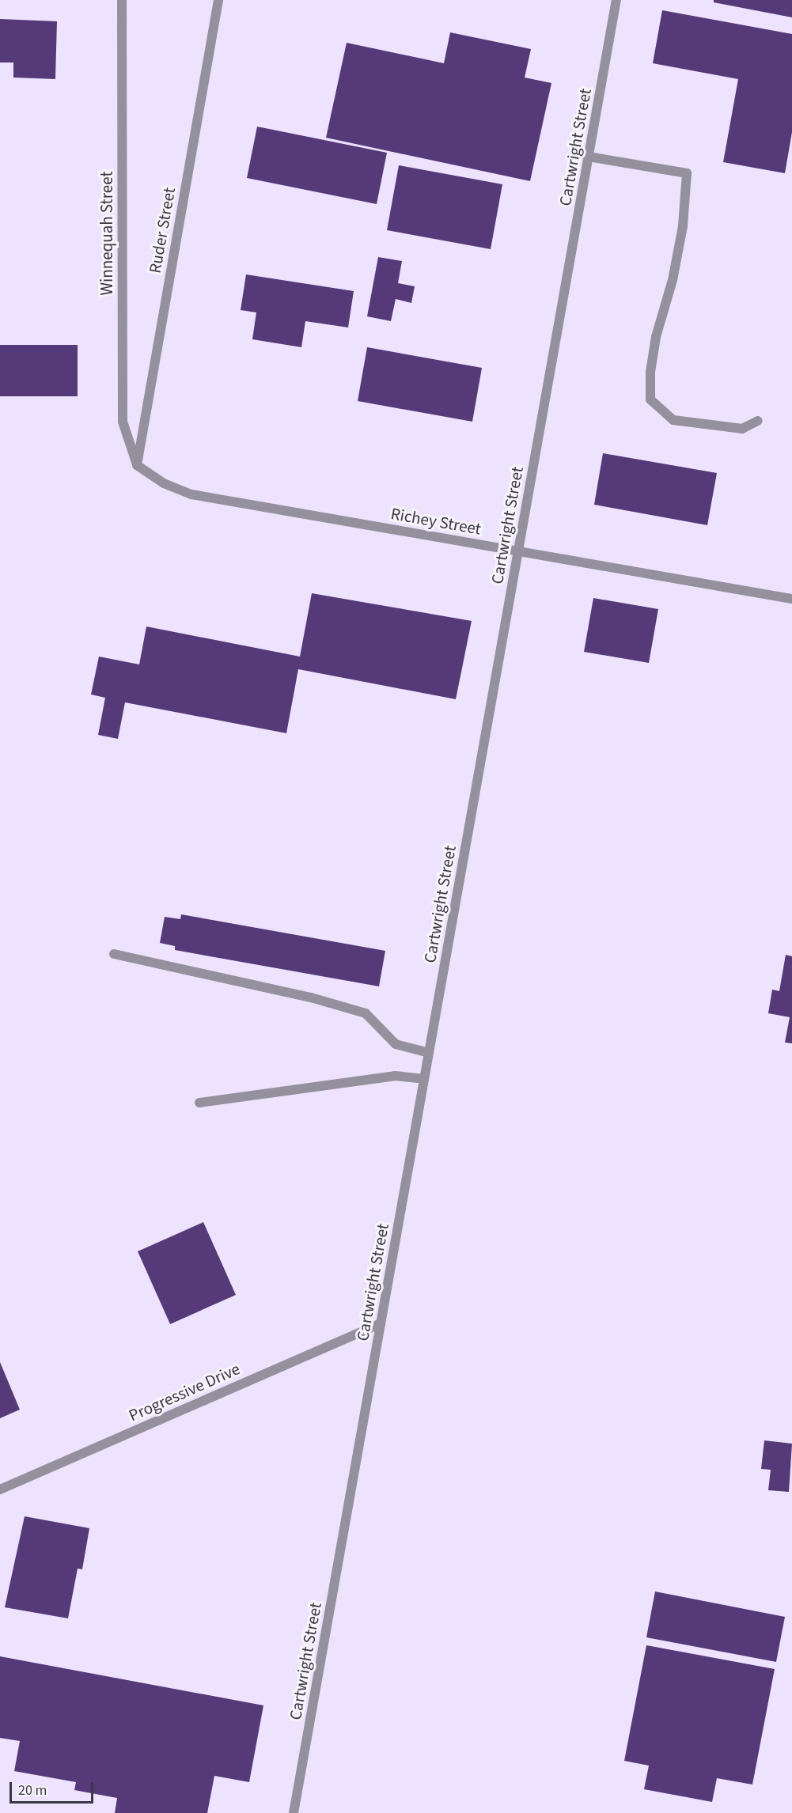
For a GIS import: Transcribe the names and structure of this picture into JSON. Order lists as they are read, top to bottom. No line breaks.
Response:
{"streets":{"street":["Cartwright Street","Ruder Street","Winnequah Street","Richey Street","Progressive Drive"]},"crossings":[["Cartwright Street","Richey Street"],["Cartwright Street","Progressive Drive"],["Ruder Street","Winnequah Street"],["Ruder Street","Richey Street"],["Winnequah Street","Richey Street"]],"scale_bar":"20 m"}
